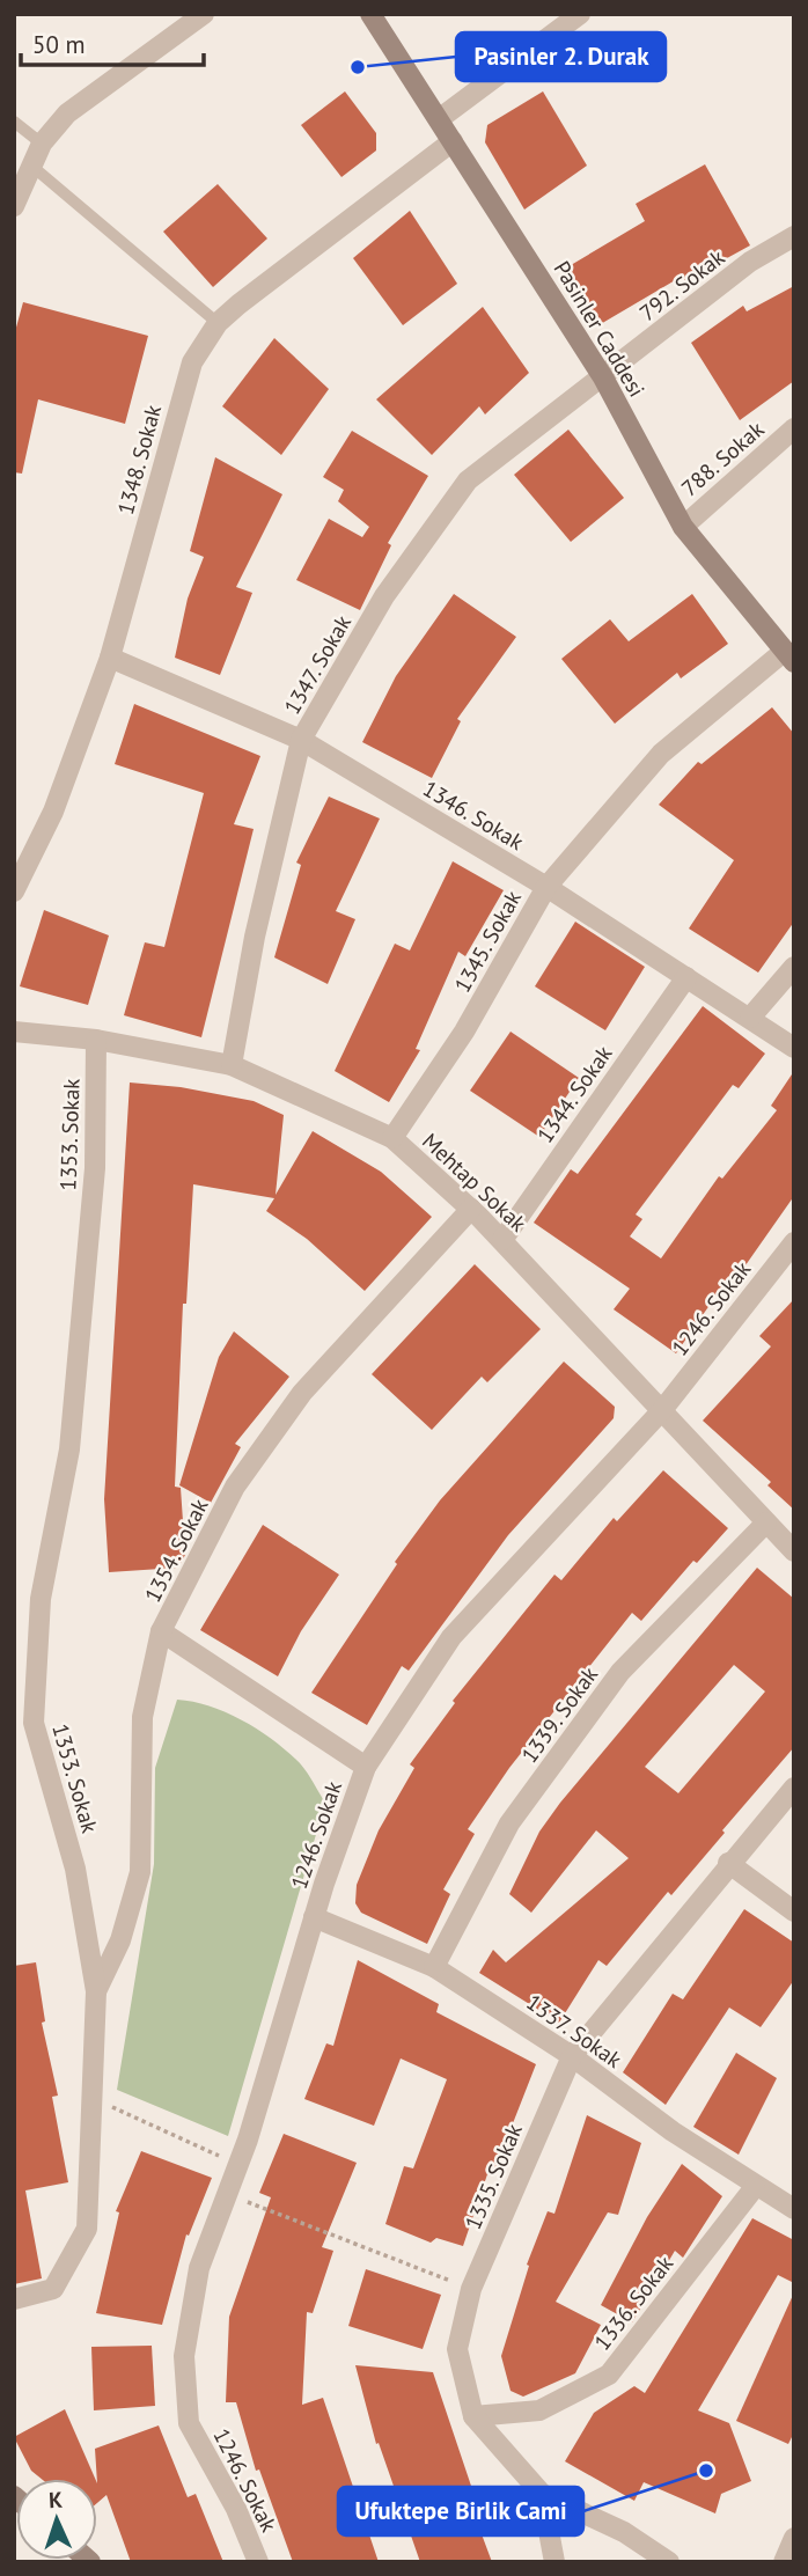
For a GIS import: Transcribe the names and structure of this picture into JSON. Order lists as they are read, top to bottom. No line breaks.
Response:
{"streets":{"street":["792. Sokak","Pasinler Caddesi","788. Sokak","1348. Sokak","1347. Sokak","1346. Sokak","1345. Sokak","1344. Sokak","1353. Sokak","Mehtap Sokak","1246. Sokak","1354. Sokak","1339. Sokak","1337. Sokak","1335. Sokak","1336. Sokak"]},"crossings":[["792. Sokak","Pasinler Caddesi"],["792. Sokak","1347. Sokak"],["Pasinler Caddesi","788. Sokak"],["Pasinler Caddesi","1348. Sokak"],["Pasinler Caddesi","1347. Sokak"],["Pasinler Caddesi","1345. Sokak"],["1348. Sokak","1346. Sokak"],["1347. Sokak","1346. Sokak"],["1347. Sokak","Mehtap Sokak"],["1346. Sokak","1345. Sokak"],["1346. Sokak","1344. Sokak"],["1345. Sokak","Mehtap Sokak"],["1344. Sokak","Mehtap Sokak"],["1353. Sokak","Mehtap Sokak"],["1353. Sokak","1354. Sokak"],["Mehtap Sokak","1246. Sokak"],["Mehtap Sokak","1354. Sokak"],["Mehtap Sokak","1339. Sokak"],["1246. Sokak","1337. Sokak"],["1339. Sokak","1337. Sokak"],["1337. Sokak","1335. Sokak"],["1337. Sokak","1336. Sokak"],["1335. Sokak","1336. Sokak"]],"places":["Pasinler 2. Durak","Ufuktepe Birlik Cami"],"scale_bar":"50 m","north":"top"}
